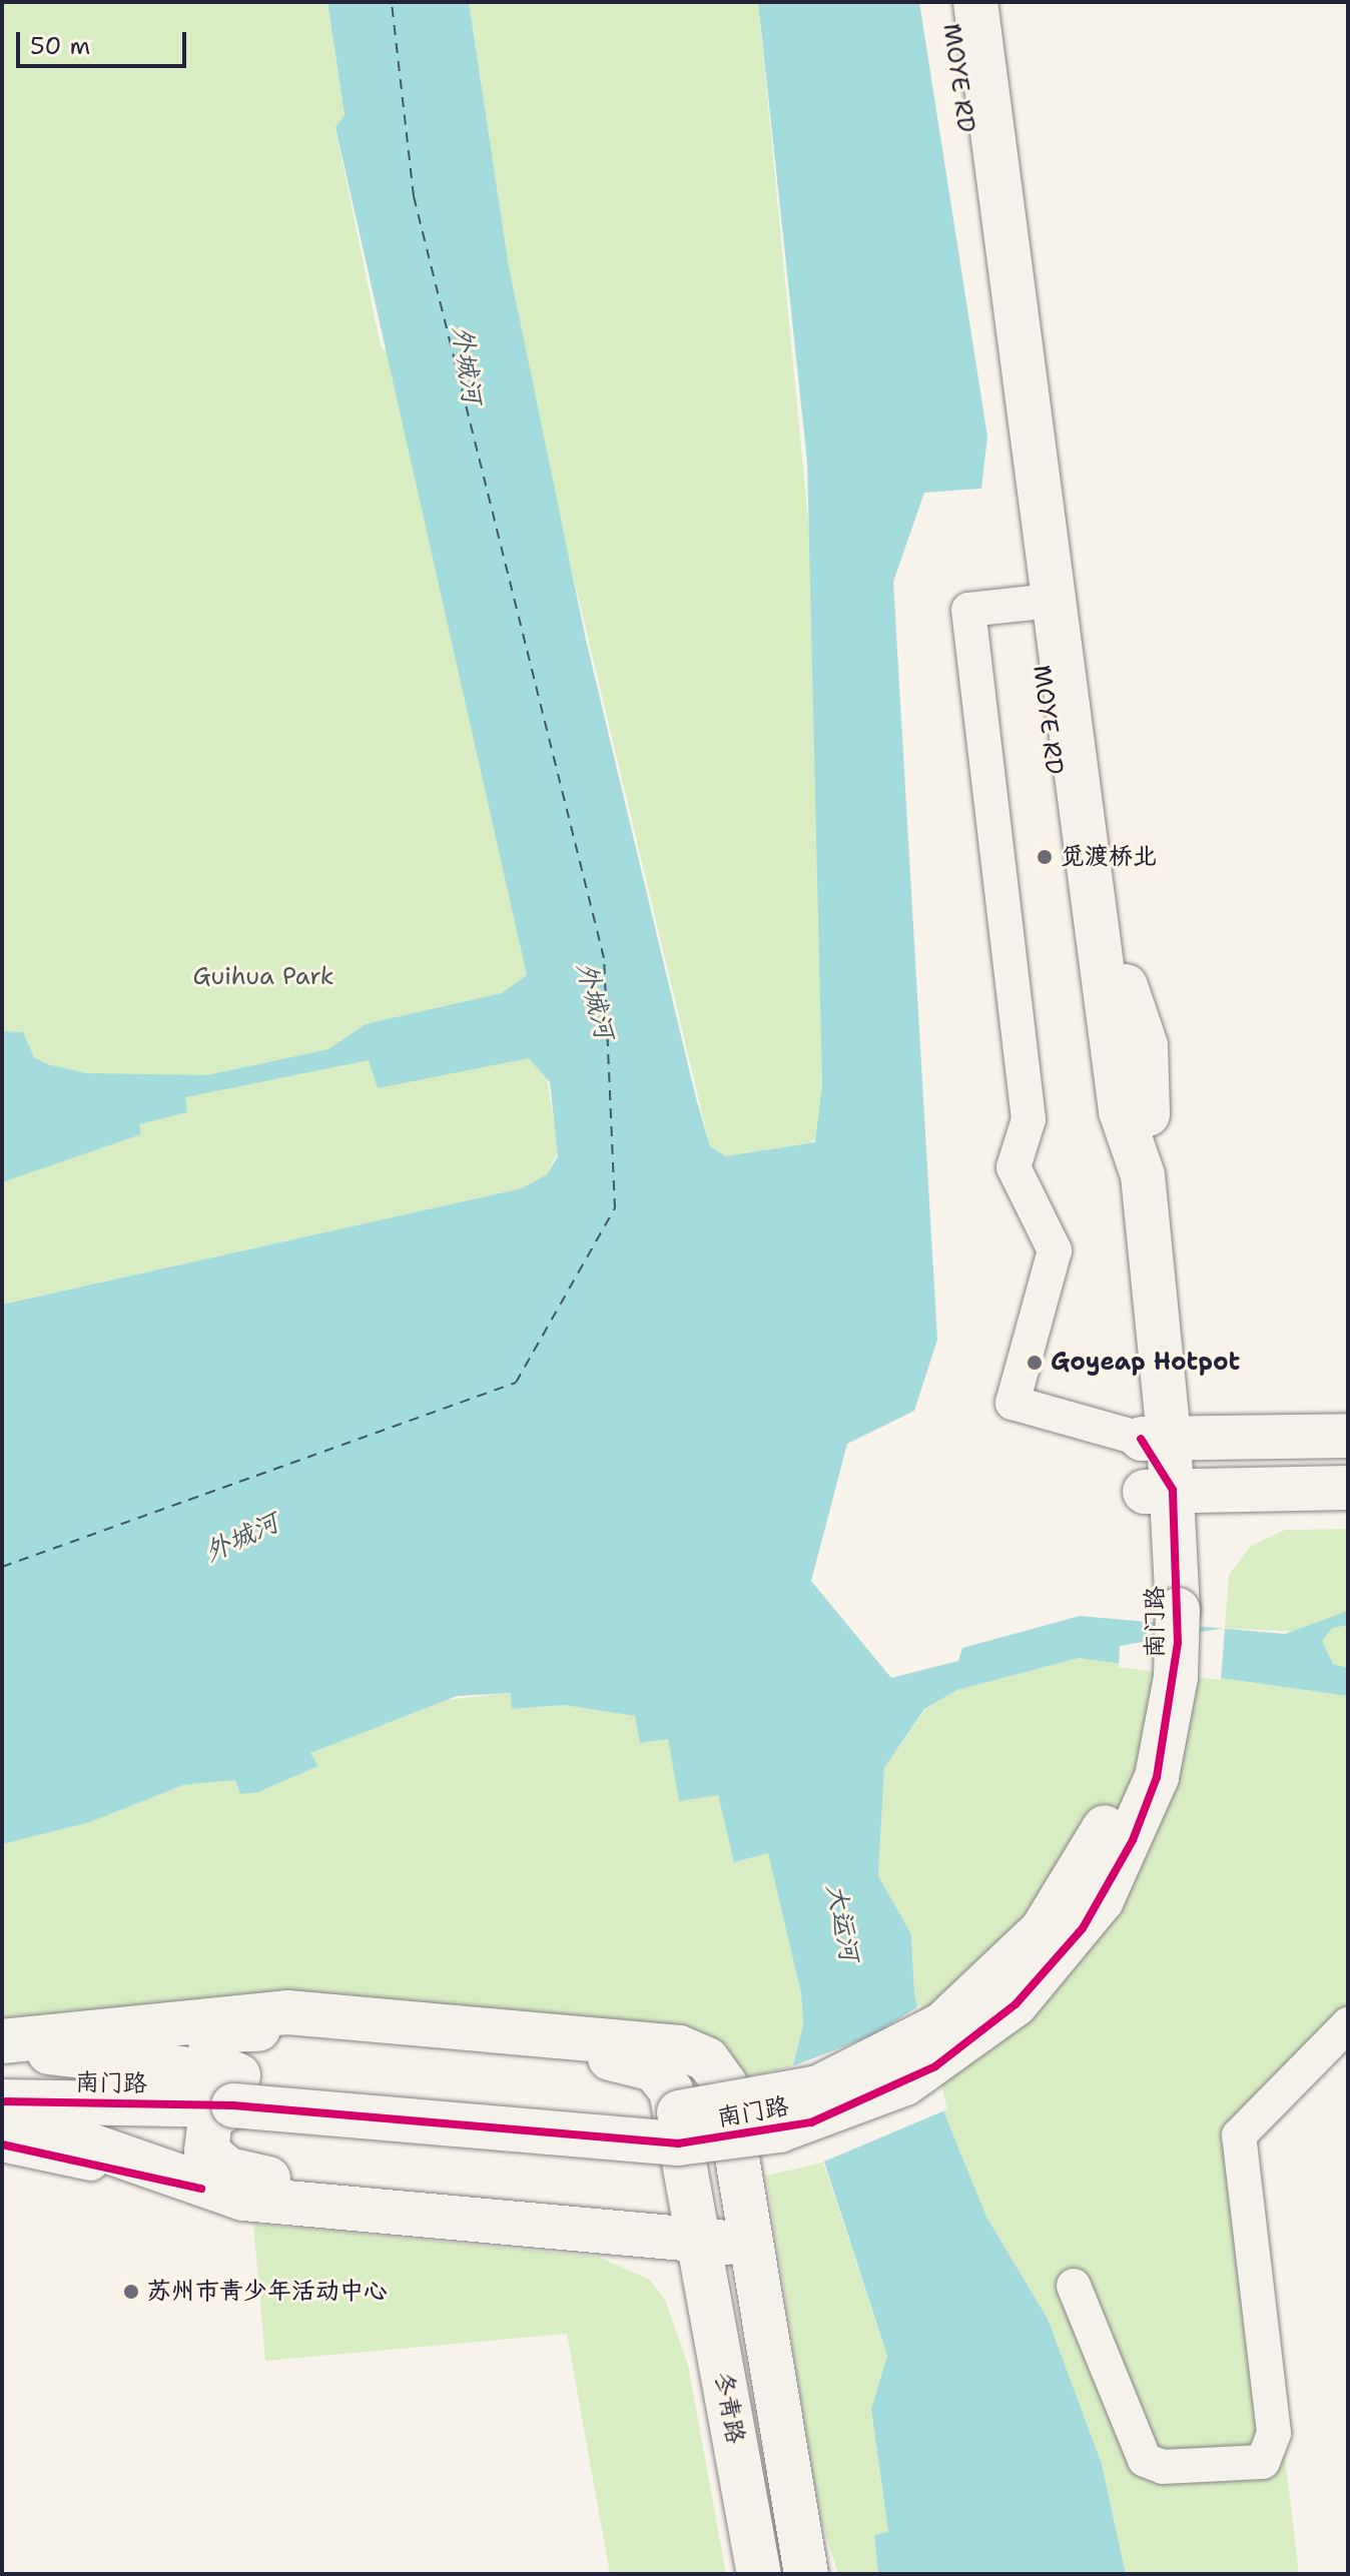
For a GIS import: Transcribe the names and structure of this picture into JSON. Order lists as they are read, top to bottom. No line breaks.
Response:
{"streets":{"main road":["MOYE RD","南门路","冬青路"]},"crossings":[["MOYE RD","南门路"],["南门路","冬青路"]],"water":["外城河","大运河"],"parks":["Guihua Park"],"places":["觅渡桥北","Goyeap Hotpot","苏州市青少年活动中心"],"scale_bar":"50 m"}
